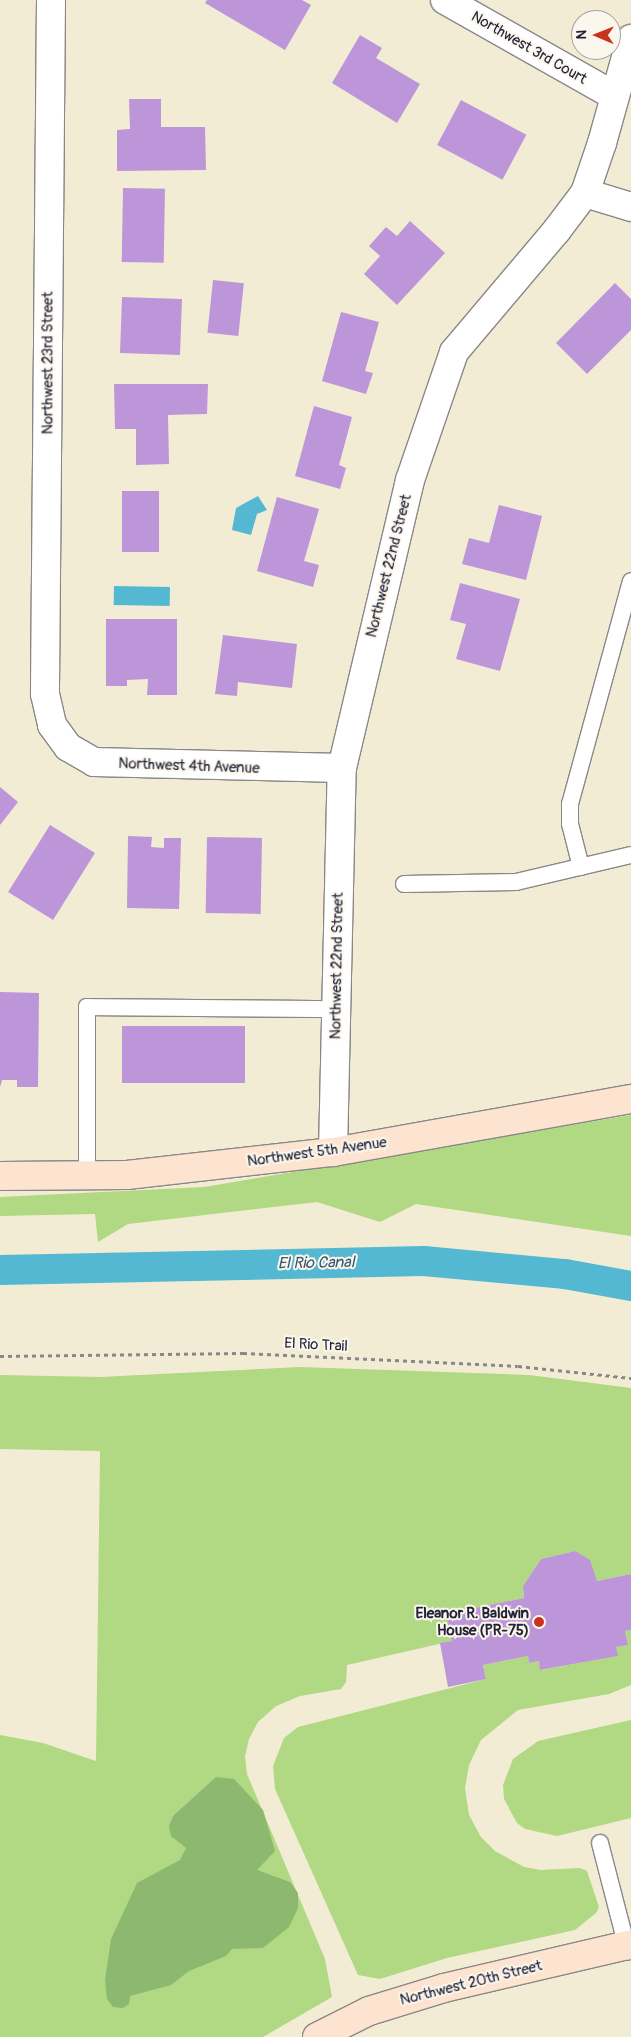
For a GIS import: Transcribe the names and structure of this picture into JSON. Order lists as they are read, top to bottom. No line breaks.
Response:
{"streets":{"street":["Northwest 3rd Court","Northwest 23rd Street","Northwest 22nd Street","Northwest 4th Avenue","Northwest 5th Avenue","Northwest 20th Street"],"path":["El Rio Trail"]},"crossings":[["Northwest 3rd Court","Northwest 22nd Street"],["Northwest 23rd Street","Northwest 4th Avenue"],["Northwest 22nd Street","Northwest 4th Avenue"],["Northwest 22nd Street","Northwest 5th Avenue"]],"water":["El Rio Canal"],"places":["Eleanor R. Baldwin House (PR-75)"],"north":"left"}
